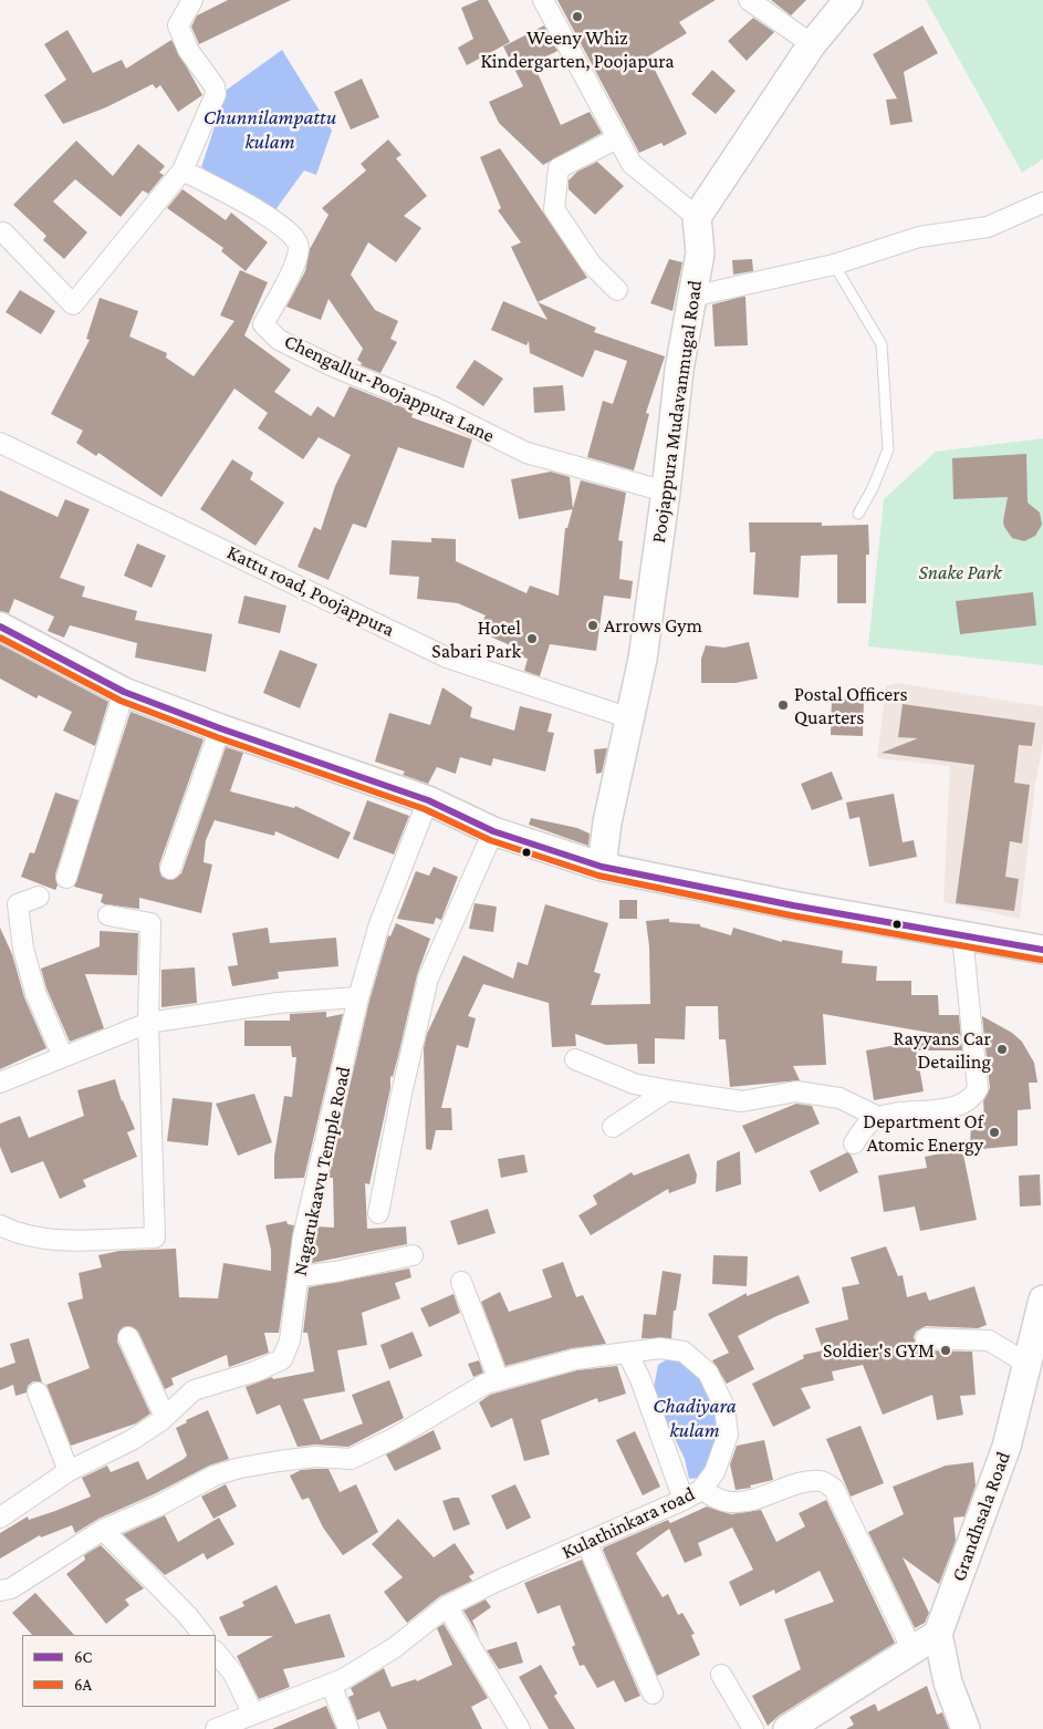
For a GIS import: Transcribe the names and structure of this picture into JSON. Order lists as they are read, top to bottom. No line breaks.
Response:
{"streets":{"main road":["Poojappura Mudavanmugal Road","Grandhsala Road"],"street":["Chengallur-Poojappura Lane","Kattu road, Poojappura","Nagarukaavu Temple Road","Kulathinkara road"]},"crossings":[["Chengallur-Poojappura Lane","Poojappura Mudavanmugal Road"],["Poojappura Mudavanmugal Road","Kattu road, Poojappura"]],"water":["Chunnilampattu kulam","Chadiyara kulam"],"parks":["Snake Park"],"places":["Weeny Whiz Kindergarten, Poojapura","Arrows Gym","Hotel Sabari Park","Postal Officers Quarters","Rayyans Car Detailing","Department Of Atomic Energy","Soldier's GYM"],"lines":["transit line 6C","transit line 6A"],"legend":["6C","6A"]}
